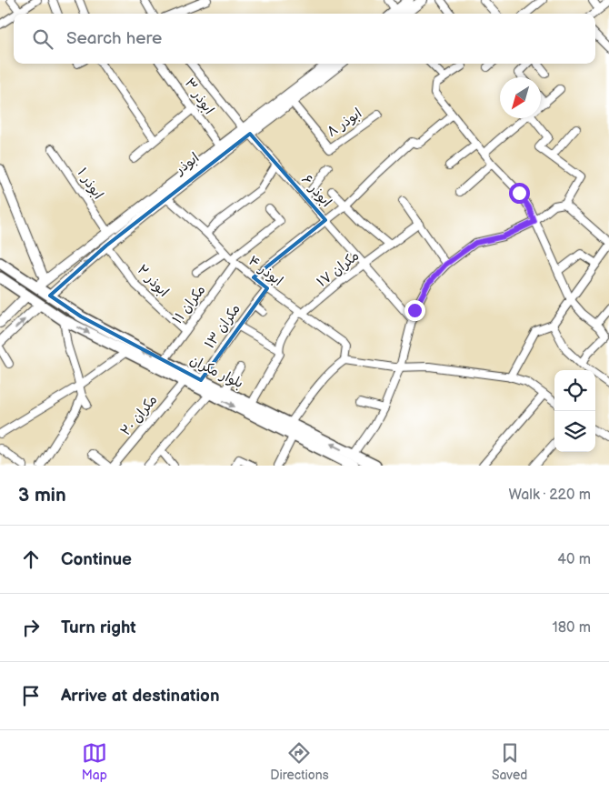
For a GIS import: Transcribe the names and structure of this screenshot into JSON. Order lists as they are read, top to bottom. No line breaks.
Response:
{"streets":{"main road":["ابوذر","بلوار مکران"],"street":["ابوذر ۳","ابوذر ۸","ابوذر ۱","ابوذر ۶","مکران ۱۷","ابوذر ۴","ابوذر ۲","مکران ۱۱","مکران ۱۳","مکران ۲۰"]},"crossings":[["ابوذر ۳","ابوذر"],["ابوذر ۸","ابوذر"],["ابوذر","ابوذر ۱"],["ابوذر","ابوذر ۶"],["ابوذر","ابوذر ۴"],["ابوذر","ابوذر ۲"],["ابوذر","بلوار مکران"],["ابوذر ۶","مکران ۱۷"],["مکران ۱۷","ابوذر ۴"],["مکران ۱۷","بلوار مکران"],["ابوذر ۴","مکران ۱۱"],["ابوذر ۴","مکران ۱۳"],["ابوذر ۲","مکران ۱۱"],["مکران ۱۱","بلوار مکران"],["مکران ۱۳","بلوار مکران"]],"north":"bottom left","page":{"search":"Search here","heading":["3 min","Walk · 220 m"],"list":[["Continue","40 m"],["Turn right","180 m"],"Arrive at destination"],"nav":["Map","Directions","Saved"]}}
